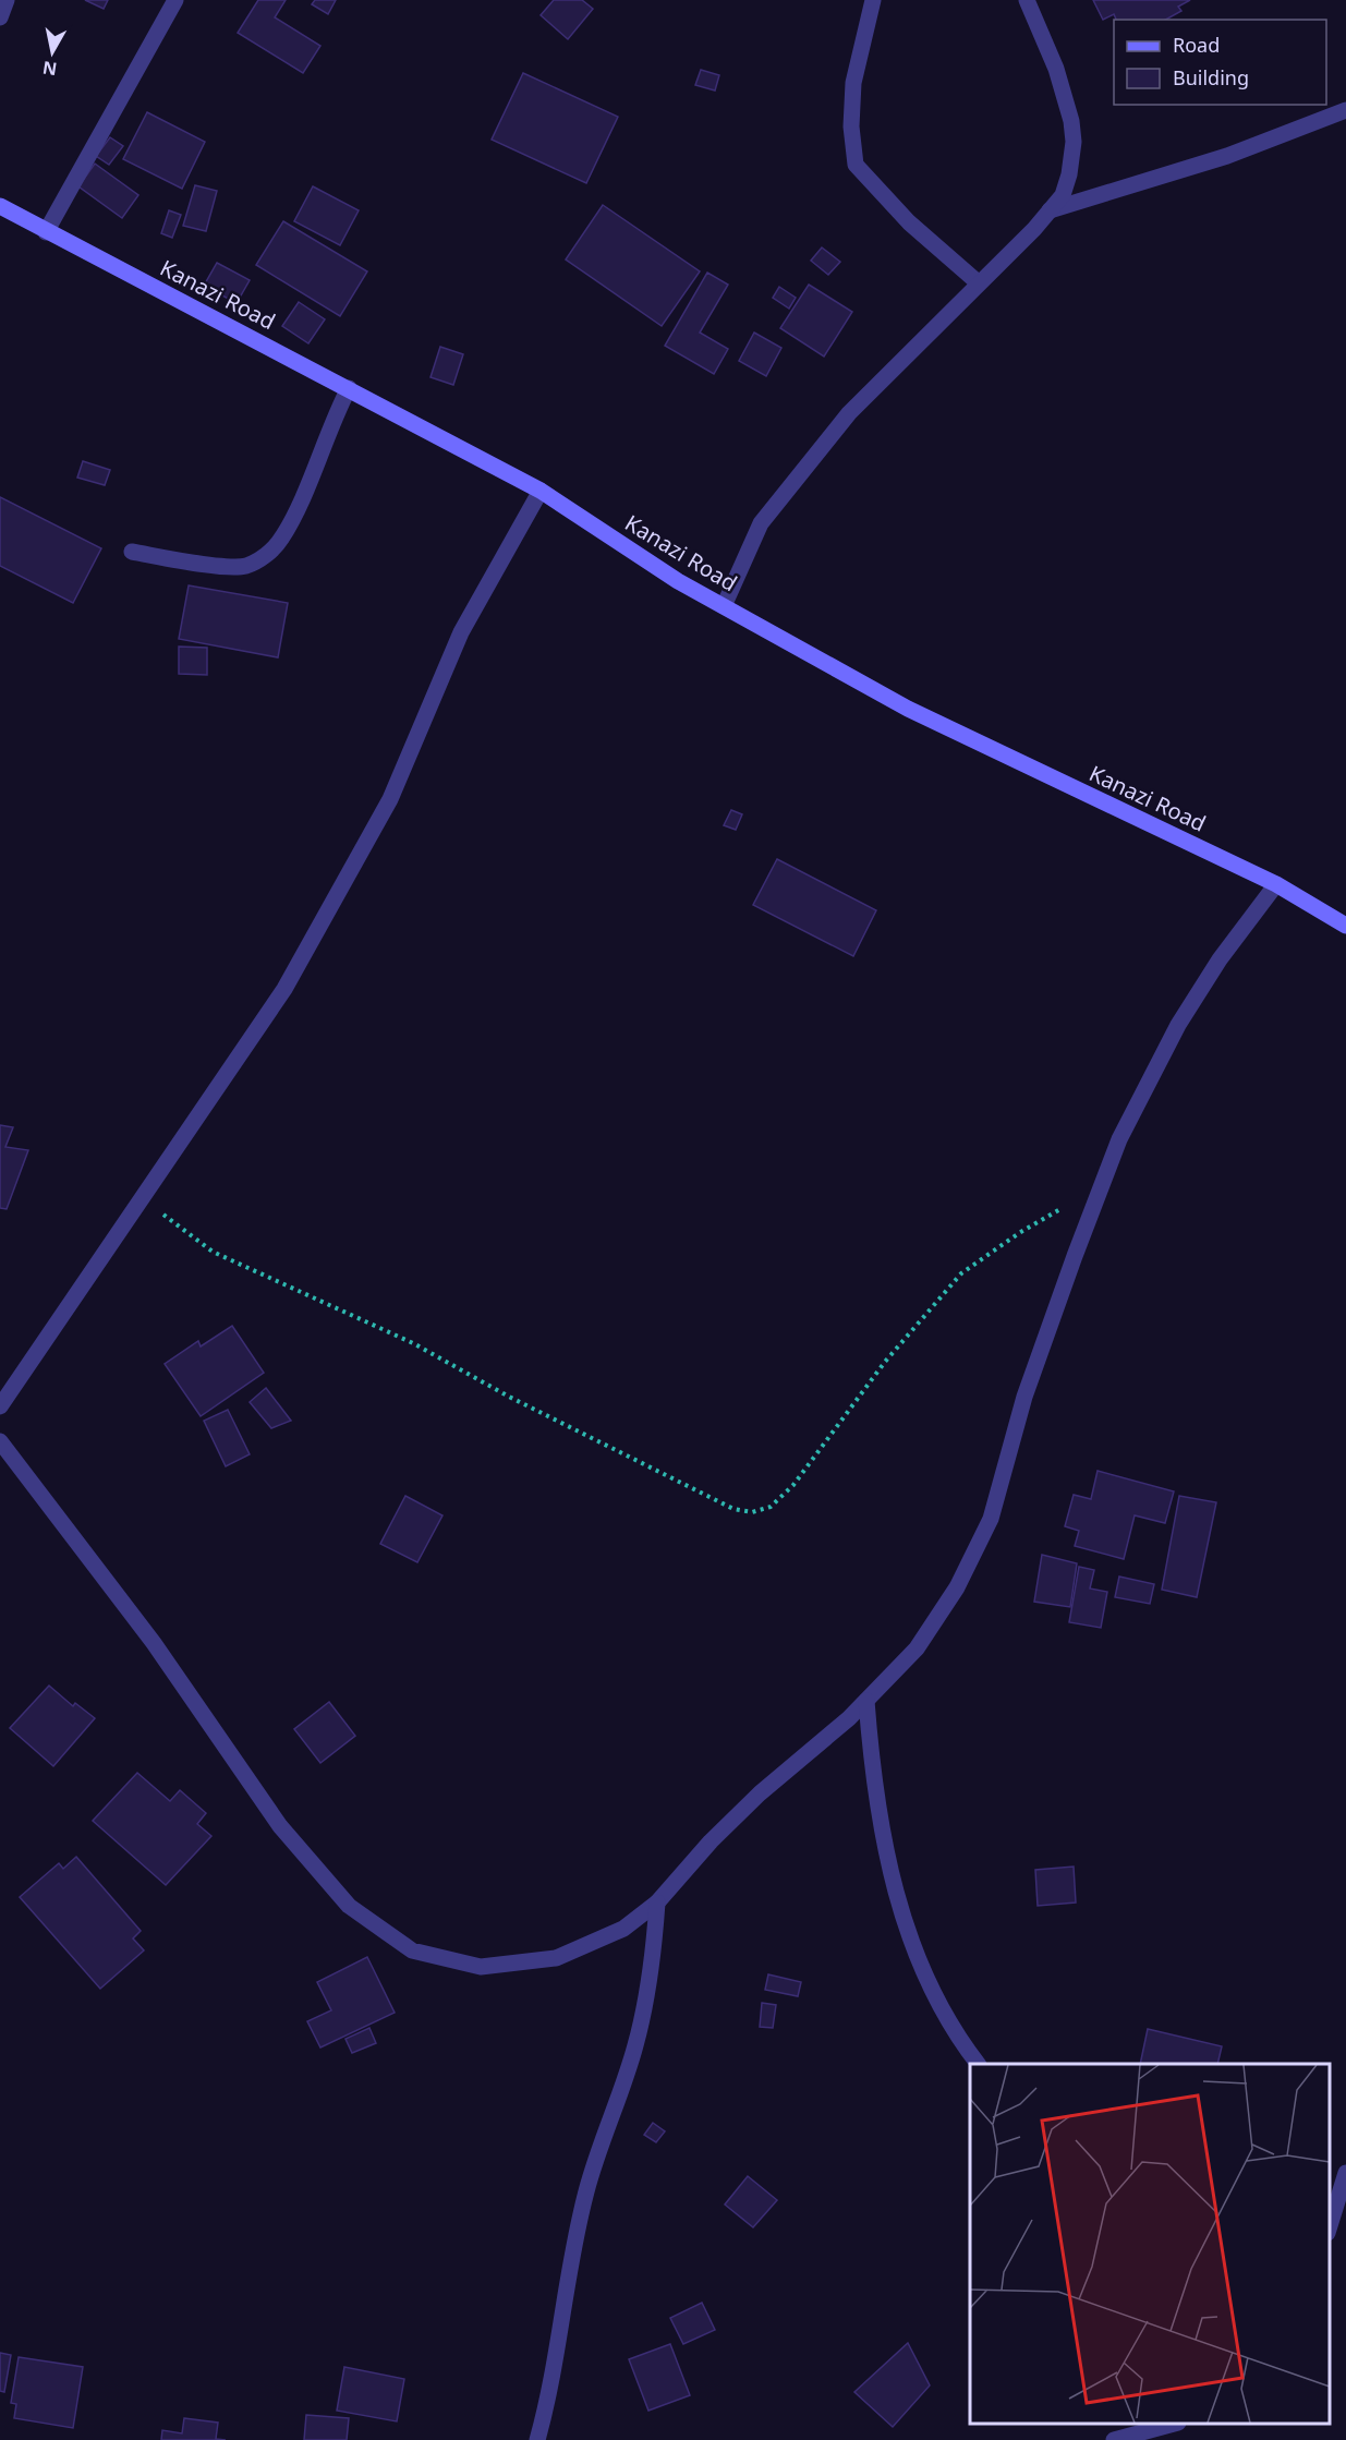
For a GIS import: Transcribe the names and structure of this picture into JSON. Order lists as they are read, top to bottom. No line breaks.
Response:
{"streets":{"main road":["Kanazi Road"]},"legend":["Road","Building"],"north":"bottom"}
